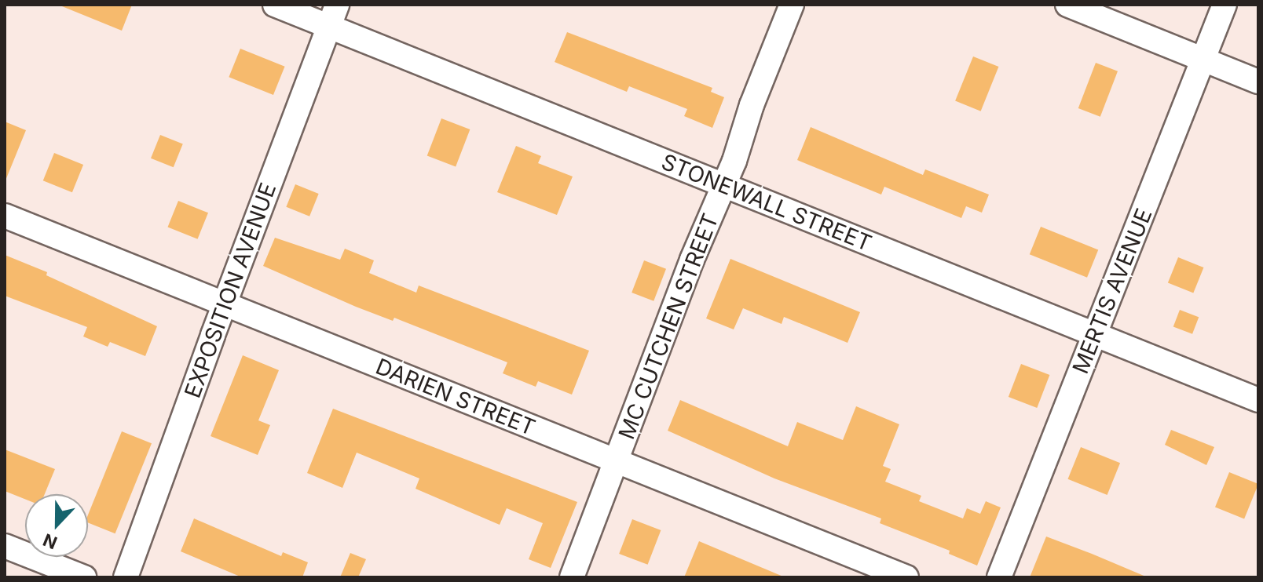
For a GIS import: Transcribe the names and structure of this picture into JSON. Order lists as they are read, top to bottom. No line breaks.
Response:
{"streets":{"street":["STONEWALL STREET","EXPOSITION AVENUE","MERTIS AVENUE","MC CUTCHEN STREET","DARIEN STREET"]},"crossings":[["STONEWALL STREET","EXPOSITION AVENUE"],["STONEWALL STREET","MERTIS AVENUE"],["STONEWALL STREET","MC CUTCHEN STREET"],["EXPOSITION AVENUE","DARIEN STREET"],["MC CUTCHEN STREET","DARIEN STREET"]],"north":"bottom"}
